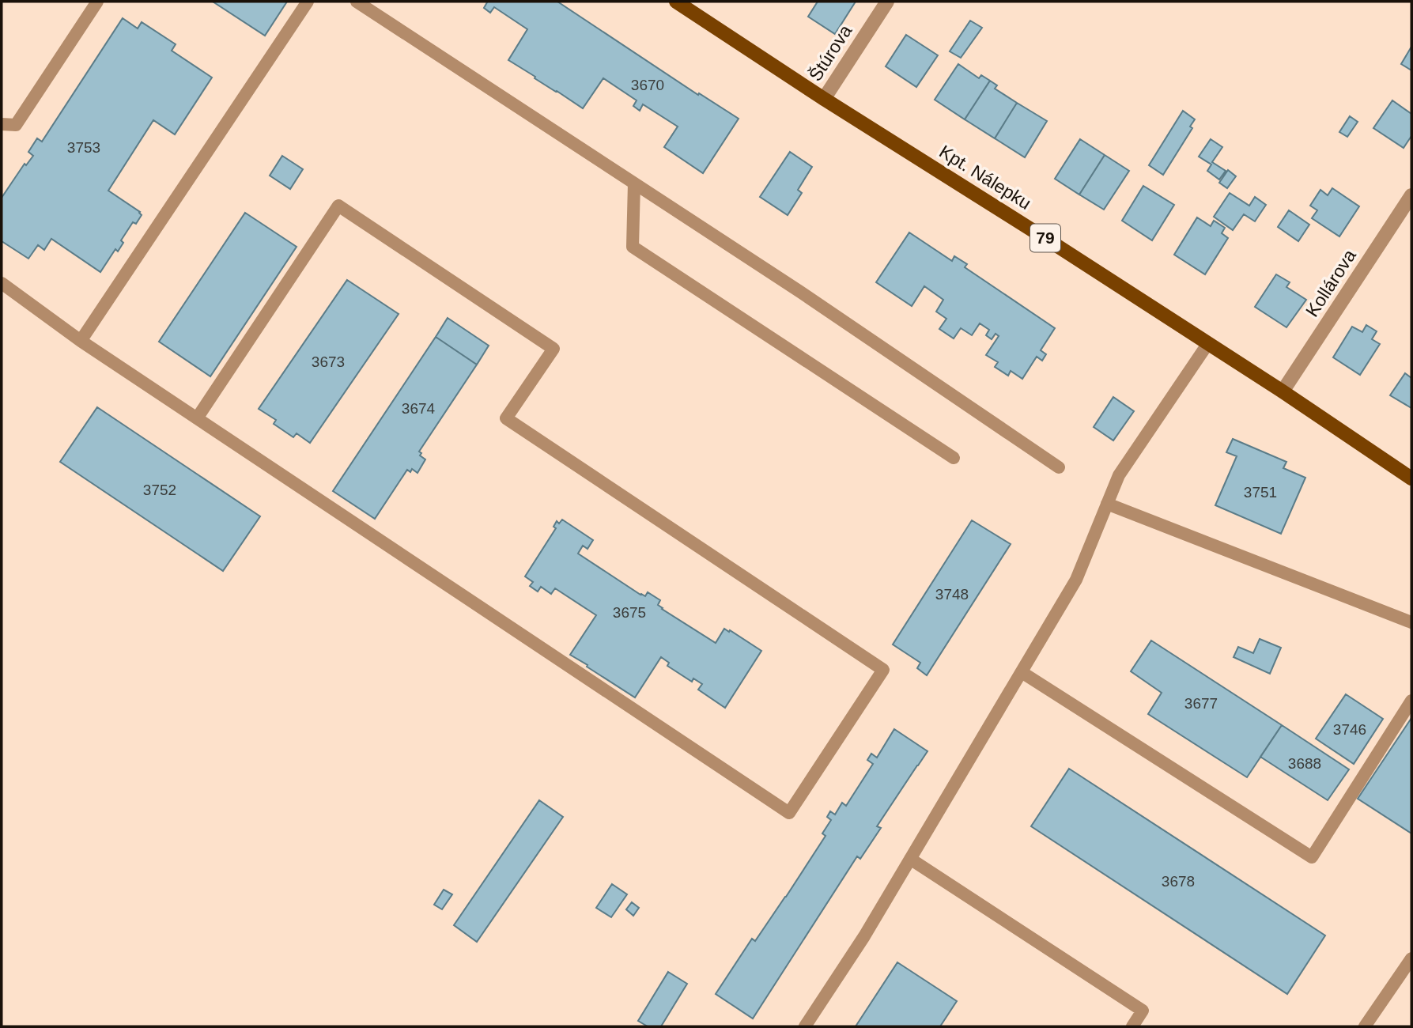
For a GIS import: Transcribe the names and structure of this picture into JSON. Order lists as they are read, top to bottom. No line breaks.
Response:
{"streets":{"main road":["Kpt. Nálepku","79"],"street":["Štúrova","Kollárova"]},"crossings":[["Štúrova","Kpt. Nálepku"],["Kpt. Nálepku","Kollárova"]],"house_numbers":["3670","3753","3673","3674","3752","3751","3748","3675","3677","3746","3688","3678"]}
